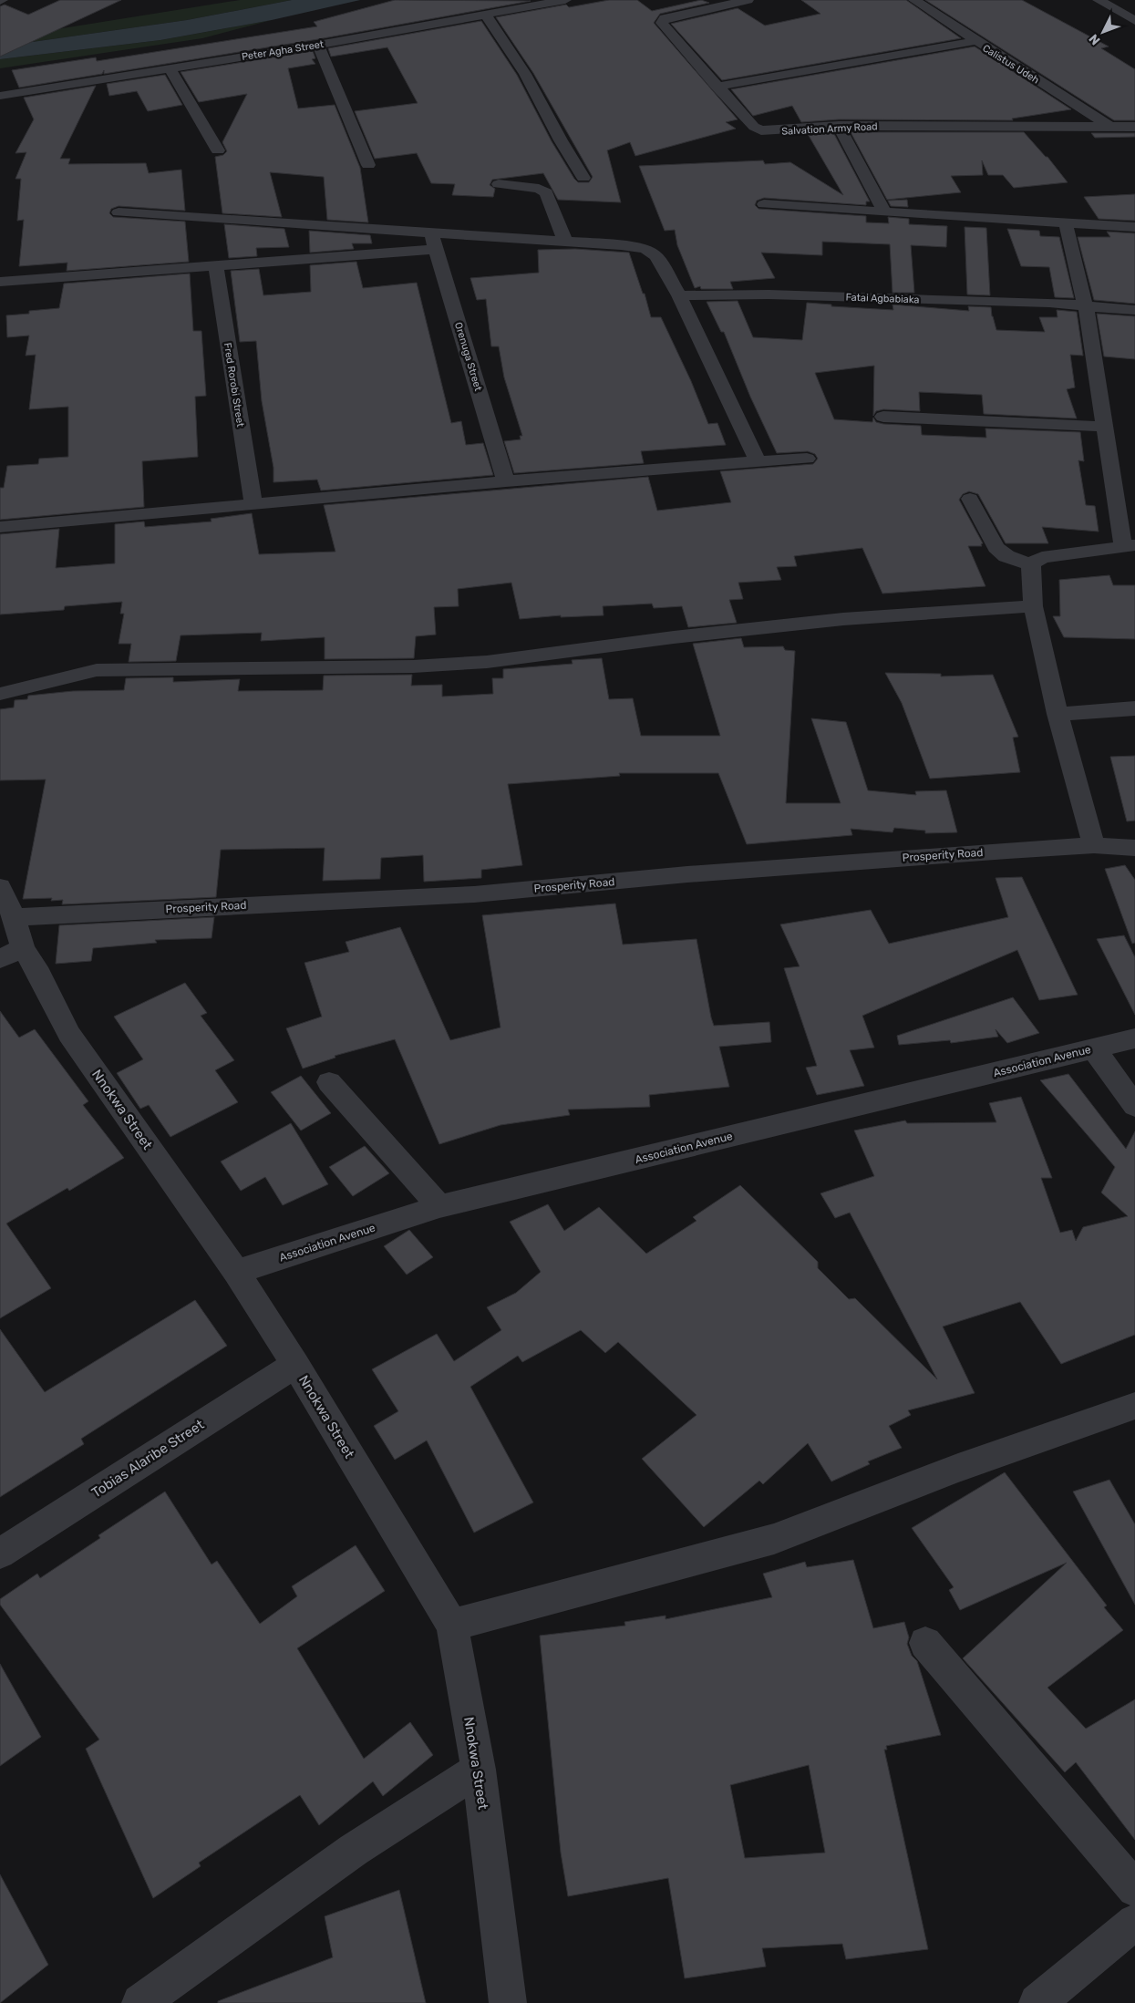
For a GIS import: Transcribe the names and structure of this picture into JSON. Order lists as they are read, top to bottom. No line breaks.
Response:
{"streets":{"street":["Peter Agha Street","Calistus Udeh","Salvation Army Road","Fatai Agbabiaka","Orenuga Street","Fred Rorobi Street","Prosperity Road","Association Avenue","Nnokwa Street","Tobias Alaribe Street"]},"crossings":[["Calistus Udeh","Salvation Army Road"],["Prosperity Road","Nnokwa Street"],["Association Avenue","Nnokwa Street"],["Nnokwa Street","Tobias Alaribe Street"]],"north":"bottom left"}
